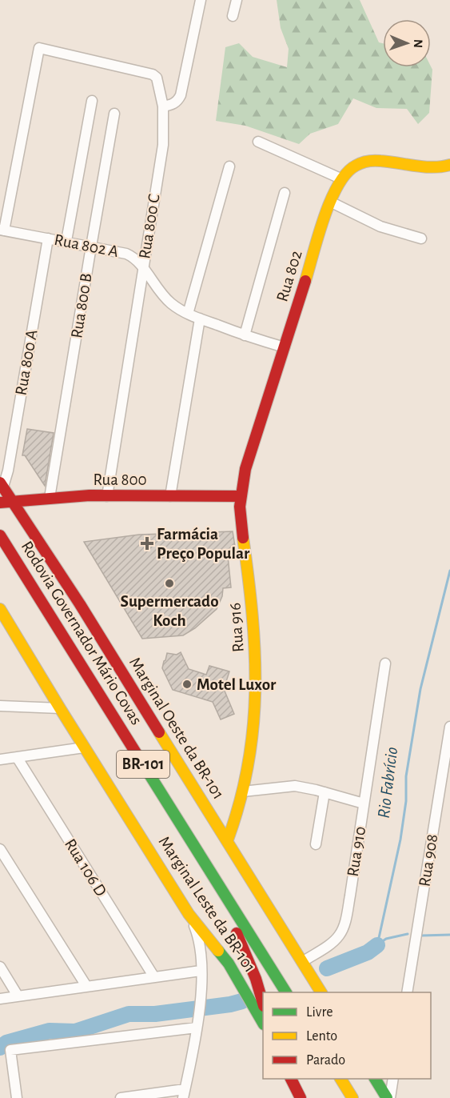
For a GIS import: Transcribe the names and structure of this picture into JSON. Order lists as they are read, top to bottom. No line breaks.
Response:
{"streets":{"main road":["Rua 802","Rua 800","Rua 916","Rodovia Governador Mário Covas","Marginal Oeste da BR-101","BR-101","Marginal Leste da BR-101"],"street":["Rua 800 C","Rua 802 A","Rua 800 B","Rua 800 A","Rua 910","Rua 908","Rua 106 D"]},"crossings":[["Rua 800 C","Rua 802 A"],["Rua 800 C","Rua 800"],["Rua 802 A","Rua 802"],["Rua 802 A","Rua 800 B"],["Rua 802 A","Rua 800 A"],["Rua 802","Rua 800"],["Rua 802","Rua 916"],["Rua 800 B","Rua 800"],["Rua 800 A","Marginal Oeste da BR-101"],["Rua 800","Rua 916"],["Rua 800","Marginal Oeste da BR-101"],["Rua 916","Marginal Oeste da BR-101"],["Marginal Oeste da BR-101","Rua 910"]],"water":["Rio Fabrício"],"places":{"health":["Farmácia Preço Popular"],"other":["Supermercado Koch","Motel Luxor"]},"legend":["Livre","Lento","Parado"],"north":"right"}
